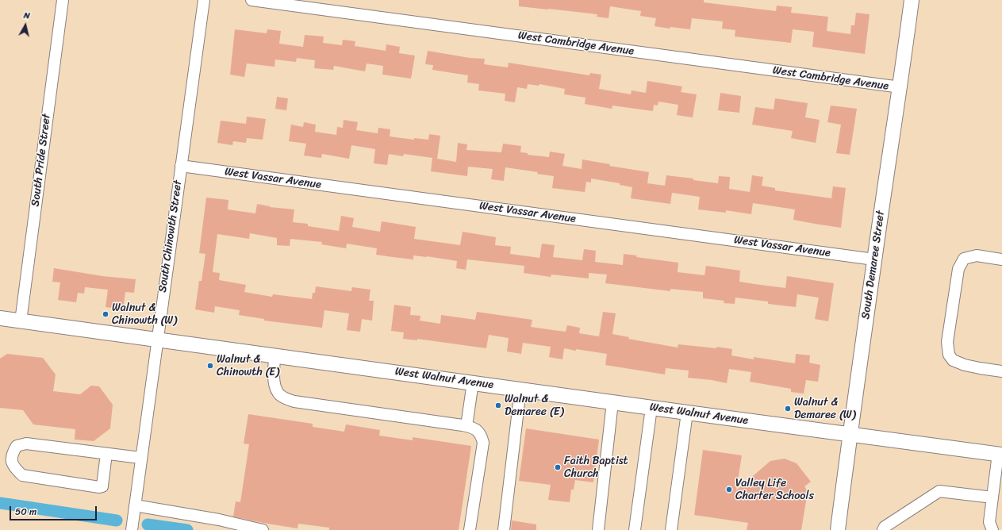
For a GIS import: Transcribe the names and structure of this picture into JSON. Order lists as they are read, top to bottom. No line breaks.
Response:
{"streets":{"main road":["South Demaree Street","West Walnut Avenue"],"street":["West Cambridge Avenue","South Pride Street","West Vassar Avenue","South Chinowth Street"]},"crossings":[["West Cambridge Avenue","South Demaree Street"],["South Pride Street","West Walnut Avenue"],["West Vassar Avenue","South Chinowth Street"],["West Vassar Avenue","South Demaree Street"],["South Chinowth Street","West Walnut Avenue"],["South Demaree Street","West Walnut Avenue"]],"places":["Walnut & Chinowth (W)","Walnut & Chinowth (E)","Walnut & Demaree (E)","Walnut & Demaree (W)","Faith Baptist Church","Valley Life Charter Schools"],"scale_bar":"50 m","north":"top"}
